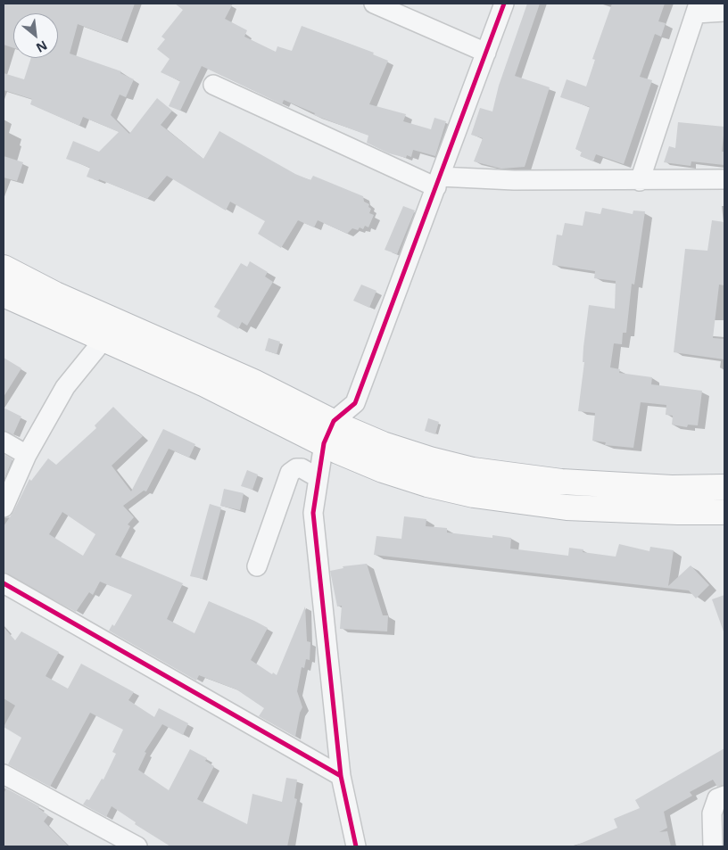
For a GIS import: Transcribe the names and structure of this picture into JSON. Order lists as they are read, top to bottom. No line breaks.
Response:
{"north":"bottom right"}
